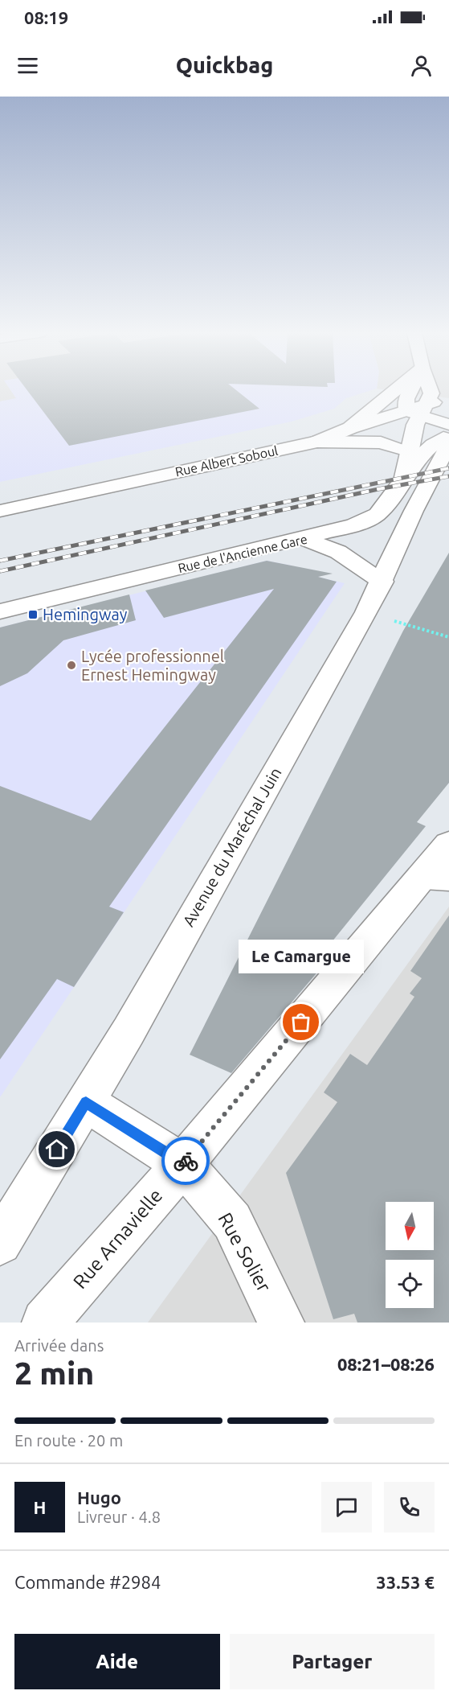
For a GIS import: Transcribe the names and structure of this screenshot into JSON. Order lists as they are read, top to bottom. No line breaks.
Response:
{"streets":{"street":["Rue Albert Soboul","Rue de l'Ancienne Gare","Avenue du Maréchal Juin","Rue Arnavielle","Rue Solier"]},"crossings":[["Avenue du Maréchal Juin","Rue Solier"],["Rue Arnavielle","Rue Solier"]],"places":{"transit":["Hemingway"],"other":["Lycée professionnel Ernest Hemingway","Le Camargue"]},"north":"bottom","page":{"status":"08:19","header":"Quickbag","bubble":"Le Camargue","heading":["2 min","Arrivée dans","08:21–08:26"],"panel":["Hugo","Livreur · 4.8","Commande #2984","33.53 €"],"bar":"En route · 20 m","round":"H","buttons":["Aide","Partager"]}}
